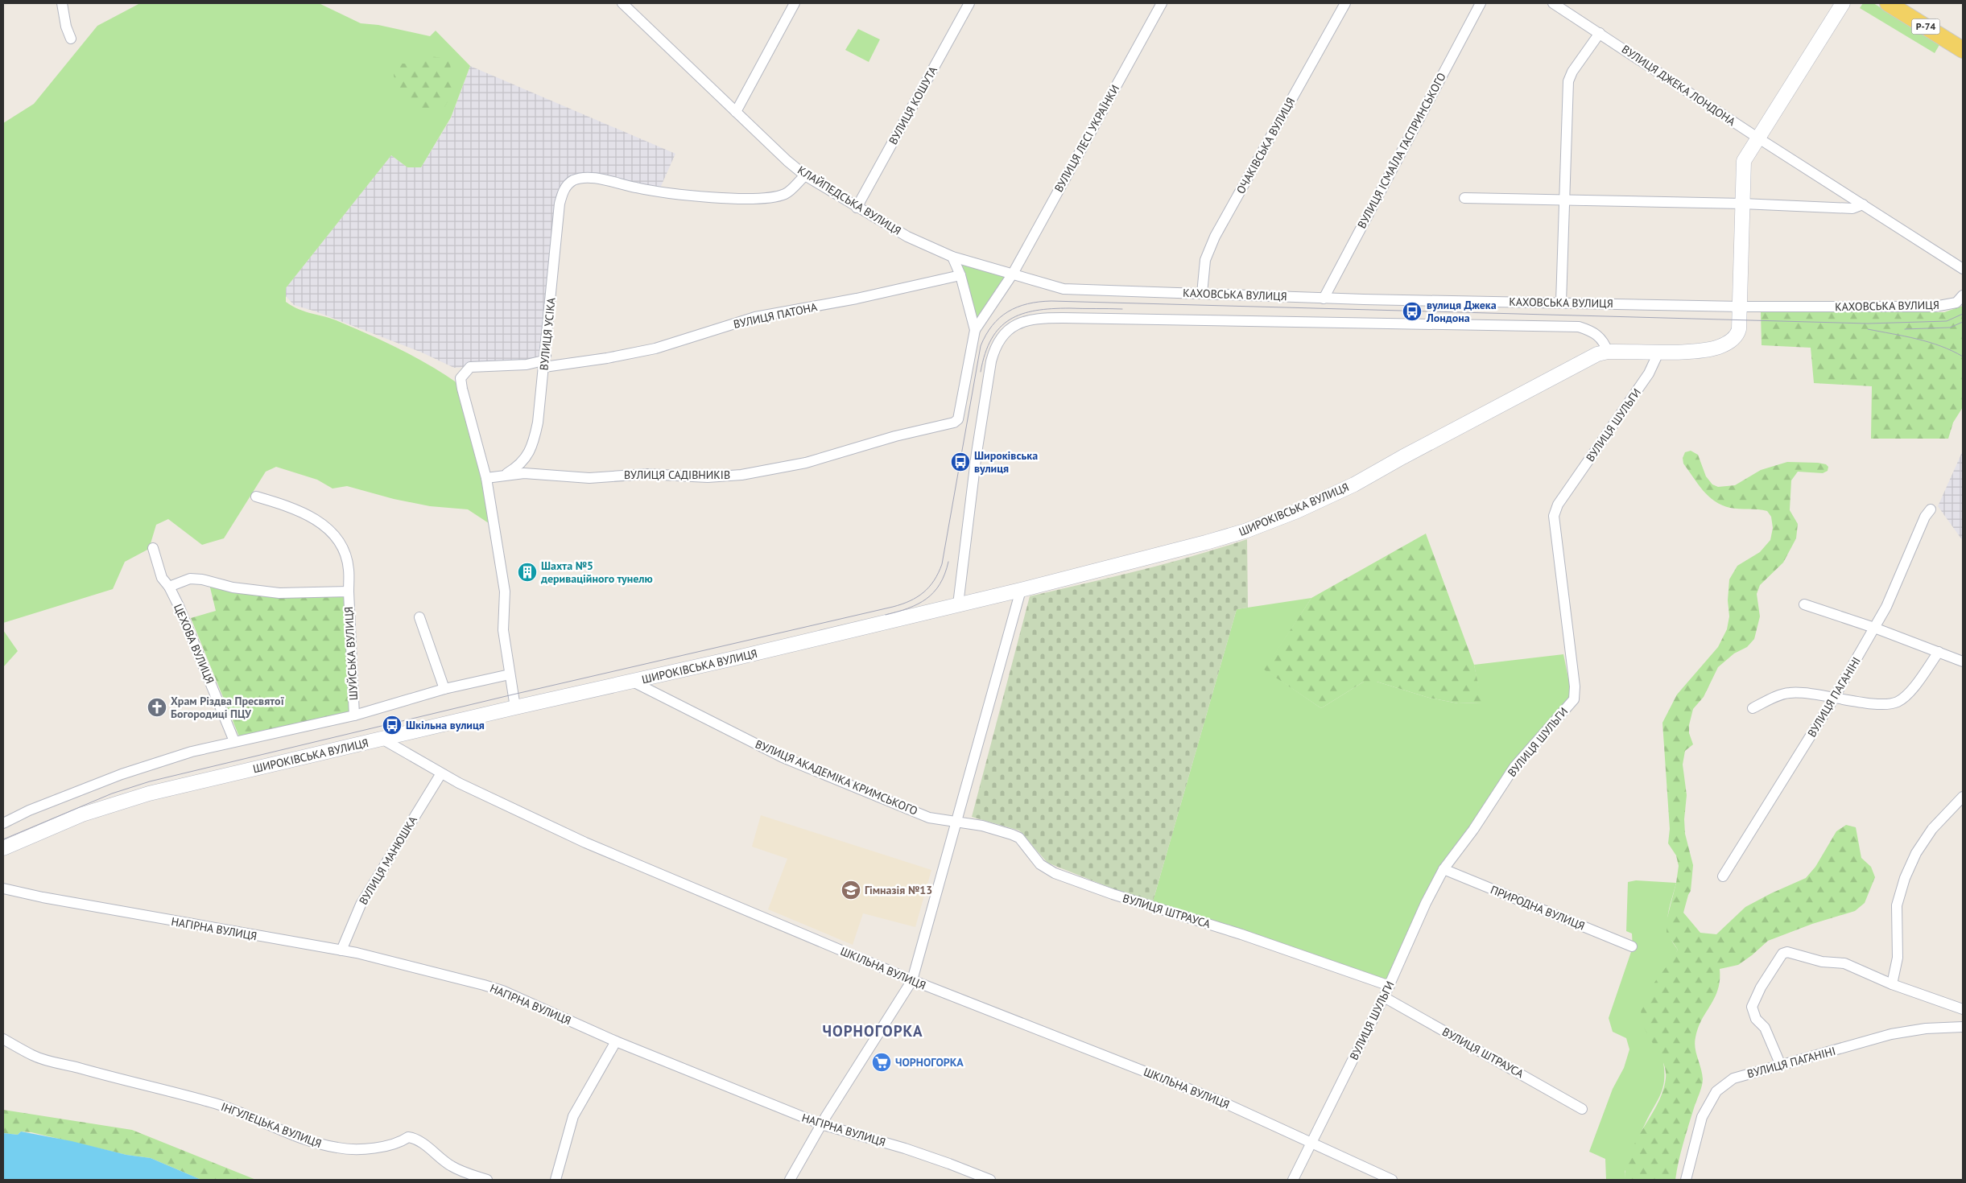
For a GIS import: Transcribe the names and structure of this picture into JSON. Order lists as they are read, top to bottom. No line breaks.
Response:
{"streets":{"main road":["Р-74","ШИРОКІВСЬКА ВУЛИЦЯ"],"street":["ВУЛИЦЯ ДЖЕКА ЛОНДОНА","ВУЛИЦЯ КОШУТА","ВУЛИЦЯ ЛЕСІ УКРАЇНКИ","ОЧАКІВСЬКА ВУЛИЦЯ","ВУЛИЦЯ ІСМАЇЛА ГАСПРИНСЬКОГО","КЛАЙПЕДСЬКА ВУЛИЦЯ","КАХОВСЬКА ВУЛИЦЯ","ВУЛИЦЯ ПАТОНА","ВУЛИЦЯ УСІКА","ВУЛИЦЯ ШУЛЬГИ","ВУЛИЦЯ САДІВНИКІВ","ЦЕХОВА ВУЛИЦЯ","ШУЙСЬКА ВУЛИЦЯ","ВУЛИЦЯ ПАГАНІНІ","ВУЛИЦЯ АКАДЕМІКА КРИМСЬКОГО","ВУЛИЦЯ МАНЮШКА","ПРИРОДНА ВУЛИЦЯ","ВУЛИЦЯ ШТРАУСА","НАГІРНА ВУЛИЦЯ","ШКІЛЬНА ВУЛИЦЯ","ІНГУЛЕЦЬКА ВУЛИЦЯ"]},"crossings":[["ВУЛИЦЯ КОШУТА","КЛАЙПЕДСЬКА ВУЛИЦЯ"],["ВУЛИЦЯ ЛЕСІ УКРАЇНКИ","КЛАЙПЕДСЬКА ВУЛИЦЯ"],["ВУЛИЦЯ ЛЕСІ УКРАЇНКИ","КАХОВСЬКА ВУЛИЦЯ"],["ВУЛИЦЯ ЛЕСІ УКРАЇНКИ","ВУЛИЦЯ САДІВНИКІВ"],["ОЧАКІВСЬКА ВУЛИЦЯ","КАХОВСЬКА ВУЛИЦЯ"],["ВУЛИЦЯ ІСМАЇЛА ГАСПРИНСЬКОГО","КАХОВСЬКА ВУЛИЦЯ"],["КЛАЙПЕДСЬКА ВУЛИЦЯ","КАХОВСЬКА ВУЛИЦЯ"],["КЛАЙПЕДСЬКА ВУЛИЦЯ","ВУЛИЦЯ УСІКА"],["КАХОВСЬКА ВУЛИЦЯ","ШИРОКІВСЬКА ВУЛИЦЯ"],["ВУЛИЦЯ ПАТОНА","ВУЛИЦЯ УСІКА"],["ВУЛИЦЯ УСІКА","ВУЛИЦЯ САДІВНИКІВ"],["ВУЛИЦЯ ШУЛЬГИ","ШИРОКІВСЬКА ВУЛИЦЯ"],["ВУЛИЦЯ ШУЛЬГИ","ПРИРОДНА ВУЛИЦЯ"],["ВУЛИЦЯ ШУЛЬГИ","ВУЛИЦЯ ШТРАУСА"],["ВУЛИЦЯ ШУЛЬГИ","ШКІЛЬНА ВУЛИЦЯ"],["ШИРОКІВСЬКА ВУЛИЦЯ","ВУЛИЦЯ АКАДЕМІКА КРИМСЬКОГО"],["ШИРОКІВСЬКА ВУЛИЦЯ","ШКІЛЬНА ВУЛИЦЯ"],["ЦЕХОВА ВУЛИЦЯ","ШУЙСЬКА ВУЛИЦЯ"],["ВУЛИЦЯ АКАДЕМІКА КРИМСЬКОГО","ВУЛИЦЯ ШТРАУСА"],["ВУЛИЦЯ МАНЮШКА","НАГІРНА ВУЛИЦЯ"],["ВУЛИЦЯ МАНЮШКА","ШКІЛЬНА ВУЛИЦЯ"]],"districts":["ЧОРНОГОРКА"],"places":{"bus stop":["вулиця Джека Лондона","Широківська вулиця","Шкільна вулиця"],"building":["Шахта №5 дериваційного тунелю"],"church":["Храм Різдва Пресвятої Богородиці ПЦУ"],"school or university":["Гімназія №13"],"supermarket":["ЧОРНОГОРКА"]}}
